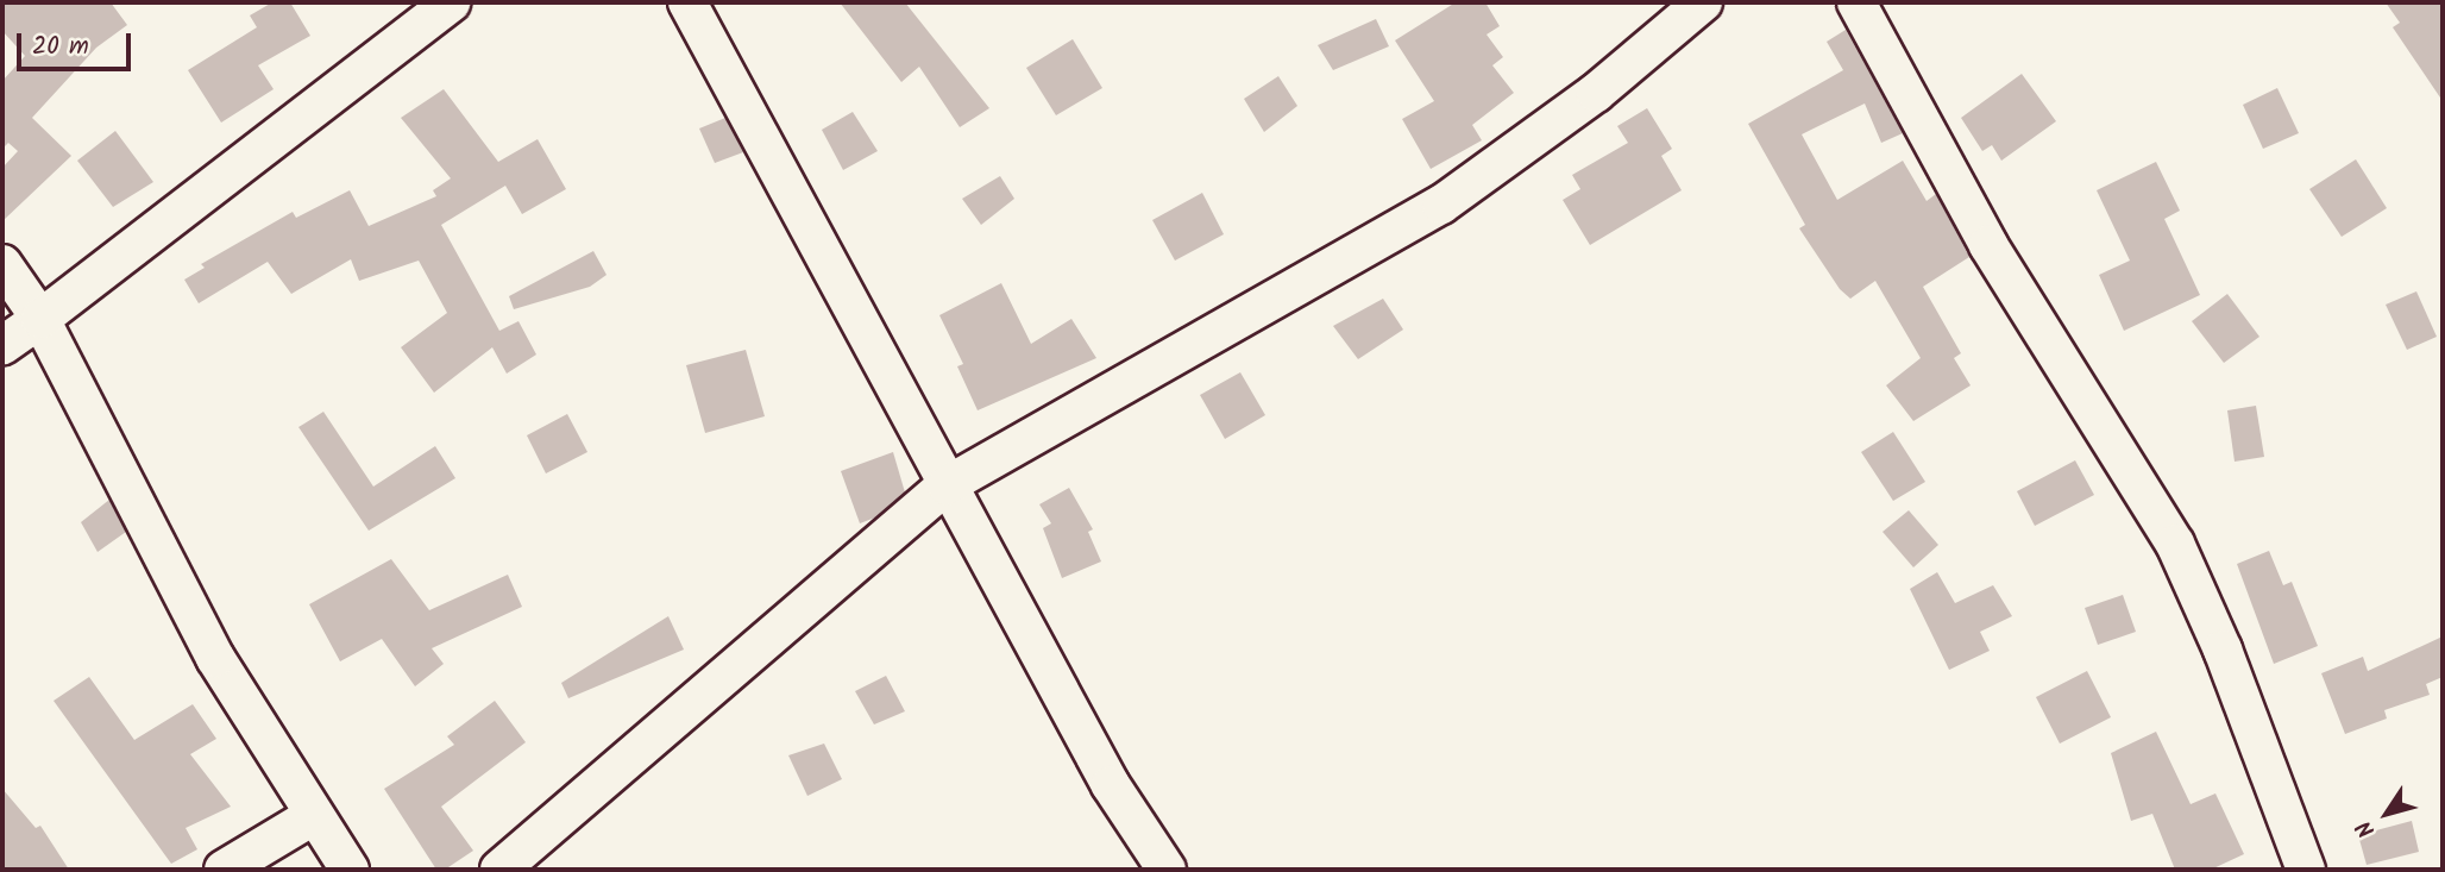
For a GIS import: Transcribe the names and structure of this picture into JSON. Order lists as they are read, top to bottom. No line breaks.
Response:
{"scale_bar":"20 m","north":"bottom left"}
